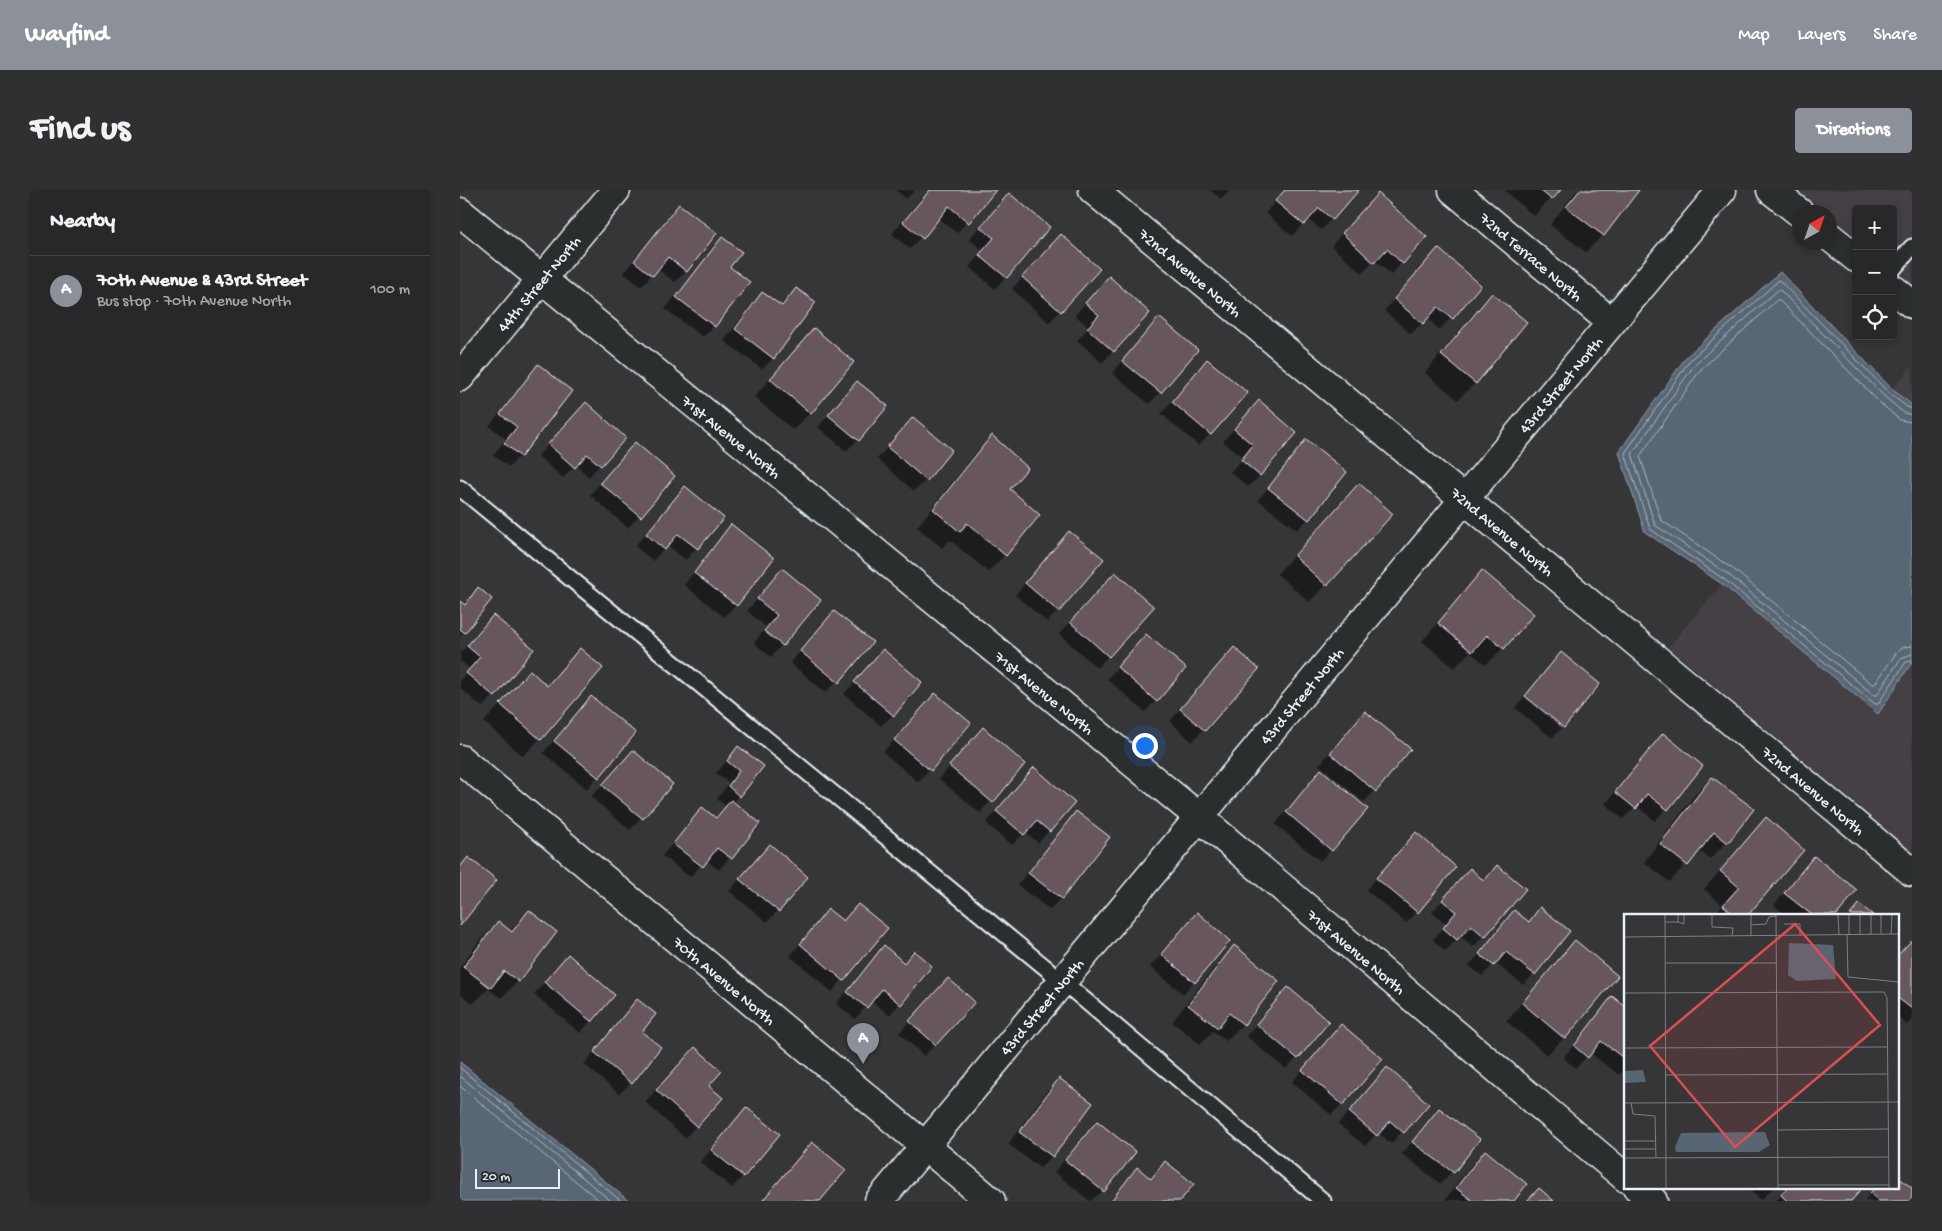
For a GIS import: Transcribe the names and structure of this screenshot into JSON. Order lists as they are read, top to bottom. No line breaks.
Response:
{"streets":{"street":["72nd Terrace North","72nd Avenue North","44th Street North","43rd Street North","71st Avenue North","70th Avenue North"]},"crossings":[["72nd Terrace North","43rd Street North"],["72nd Avenue North","43rd Street North"],["44th Street North","71st Avenue North"],["43rd Street North","71st Avenue North"],["43rd Street North","70th Avenue North"]],"scale_bar":"20 m","north":"top right","page":{"header":"Wayfind","nav":["Map","Layers","Share"],"buttons":"Directions","title":"Find us","heading":"Nearby","map_buttons":["+","−"],"list":[{"mark":"A","name":"70th Avenue & 43rd Street","note":"Bus stop · 70th Avenue North","value":"100 m"}],"pins":"A","scale":"20 m"}}
